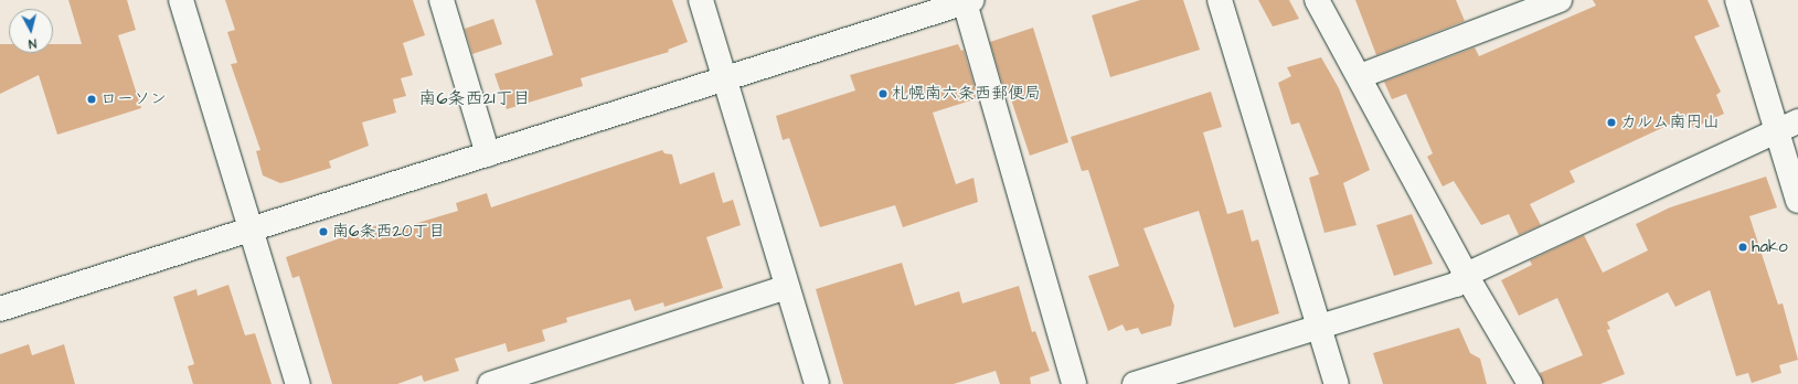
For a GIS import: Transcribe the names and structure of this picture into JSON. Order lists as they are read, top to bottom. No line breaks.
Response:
{"districts":["南6条西21丁目"],"places":["札幌南六条西郵便局","ローソン","カルム南円山","南6条西20丁目","hako"],"north":"bottom"}
